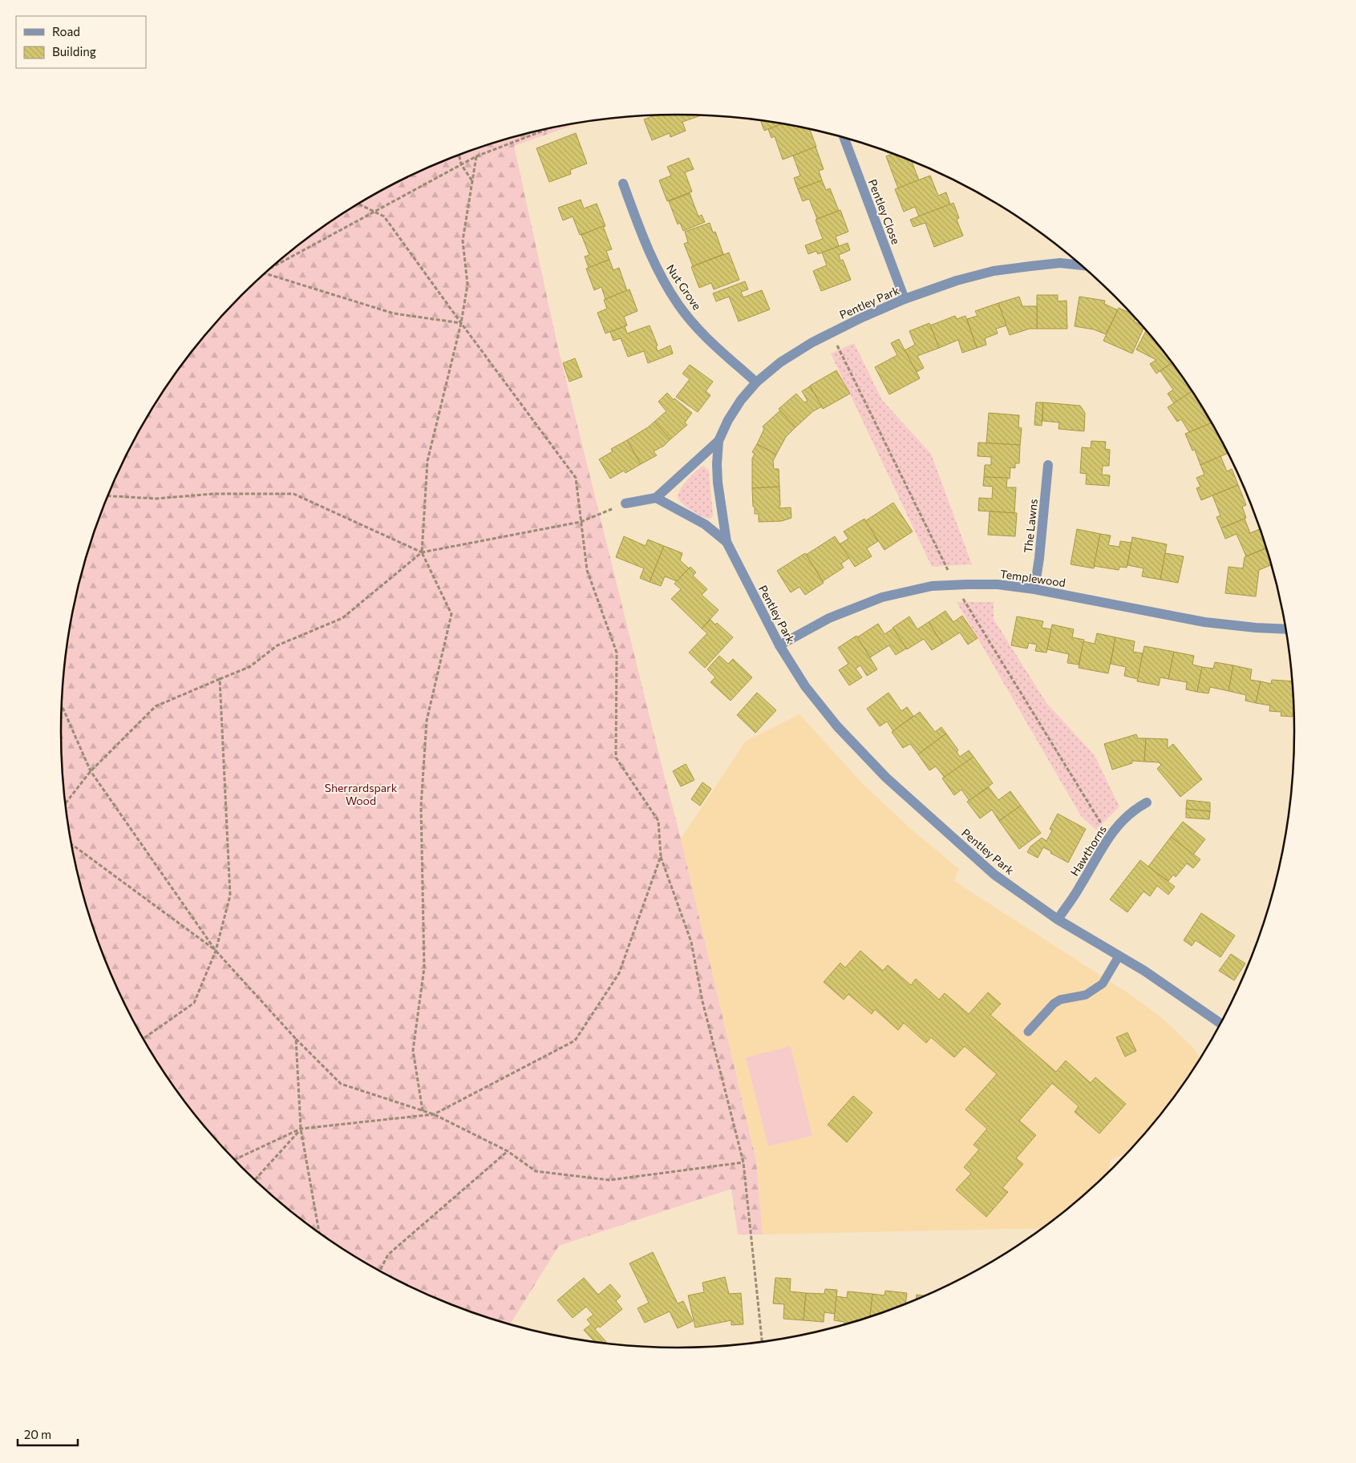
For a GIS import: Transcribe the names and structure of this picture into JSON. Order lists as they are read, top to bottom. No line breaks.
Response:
{"streets":{"street":["Pentley Close","Nut Grove","Pentley Park","The Lawns","Templewood","Hawthorns"]},"crossings":[["Pentley Close","Pentley Park"],["Nut Grove","Pentley Park"],["Pentley Park","Templewood"],["Pentley Park","Hawthorns"],["The Lawns","Templewood"]],"parks":["Sherrardspark Wood"],"legend":["Road","Building"],"scale_bar":"20 m"}
